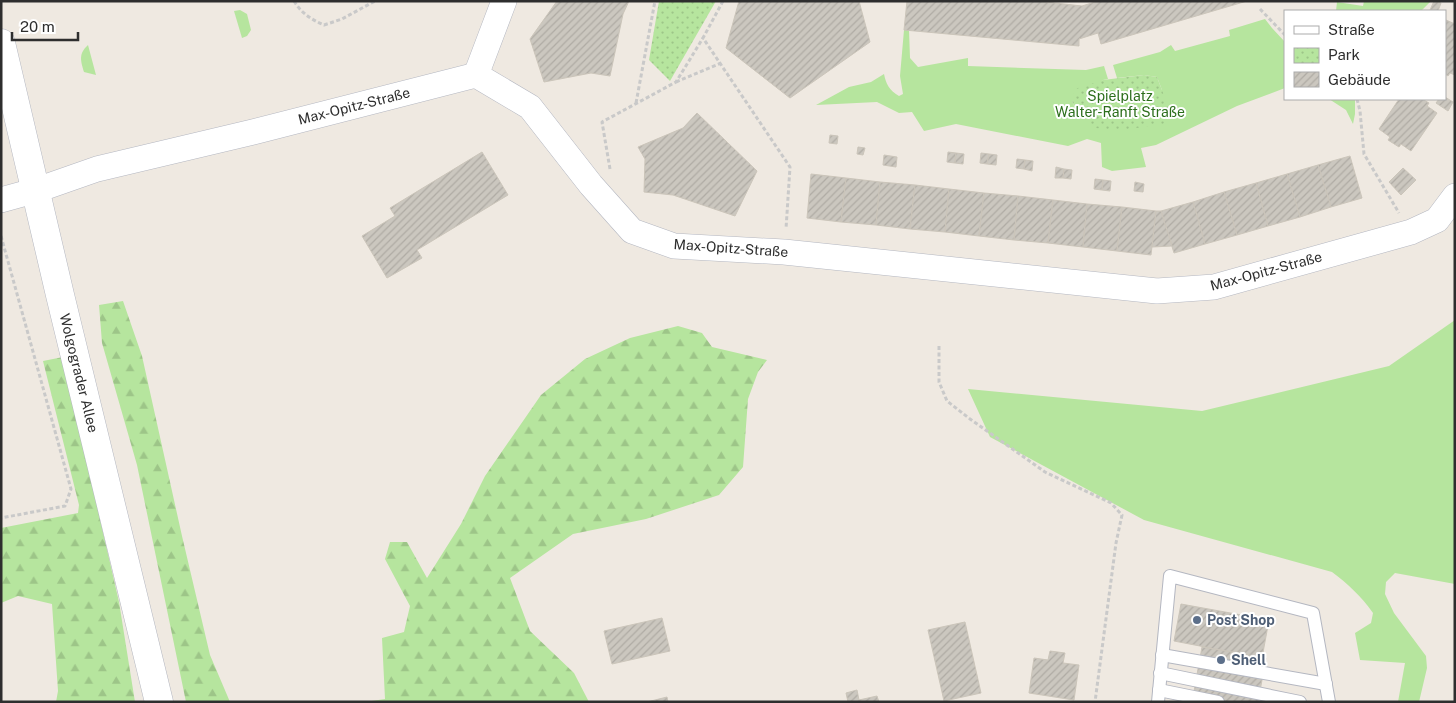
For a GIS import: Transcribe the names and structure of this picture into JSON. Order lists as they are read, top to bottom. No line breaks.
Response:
{"streets":{"main road":["Wolgograder Allee"],"street":["Max-Opitz-Straße"]},"crossings":[["Max-Opitz-Straße","Wolgograder Allee"]],"parks":["Spielplatz Walter-Ranft Straße"],"places":["Post Shop","Shell"],"legend":["Straße","Park","Gebäude"],"scale_bar":"20 m"}
